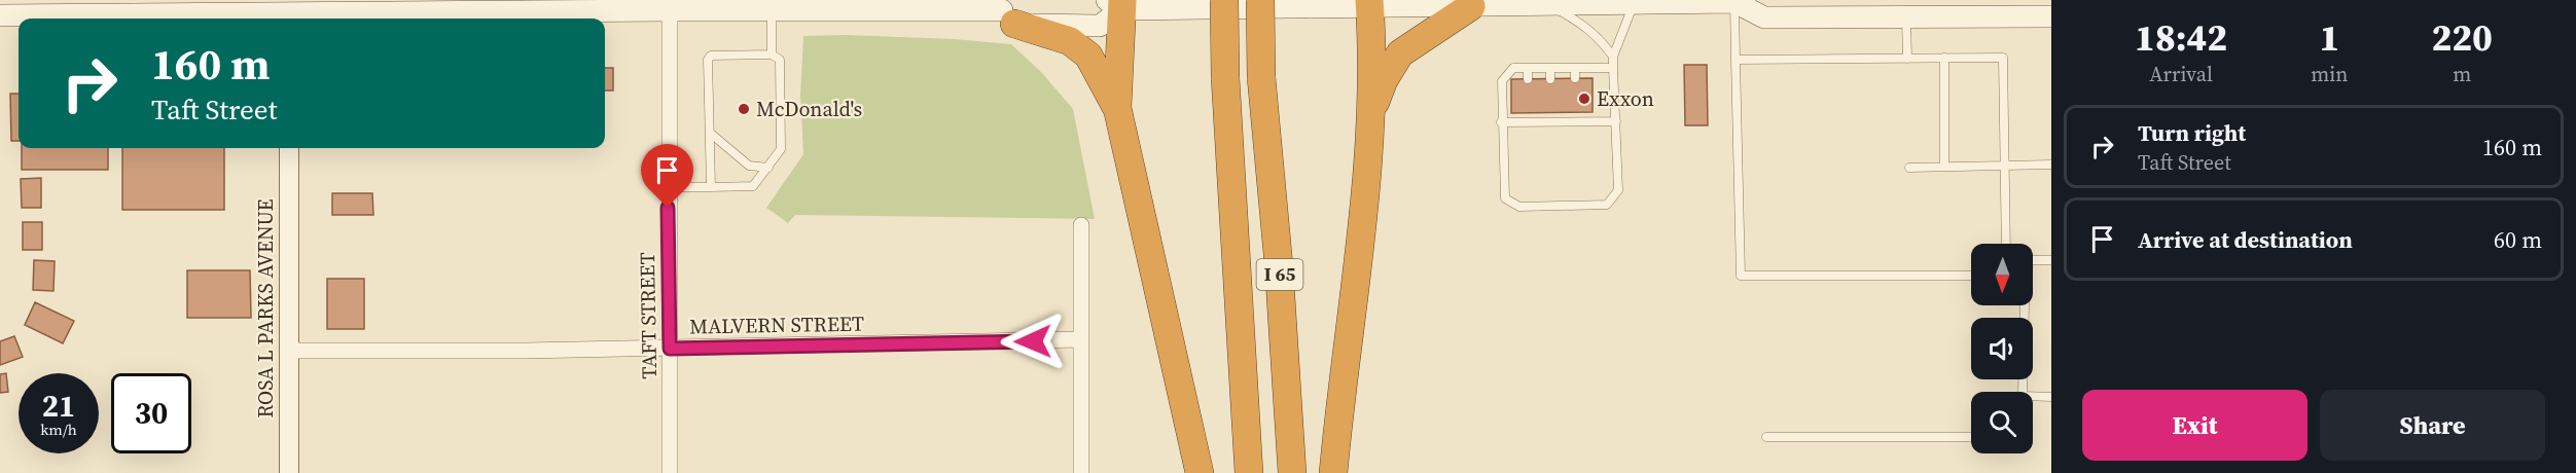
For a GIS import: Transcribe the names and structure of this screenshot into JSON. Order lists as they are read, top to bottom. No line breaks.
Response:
{"streets":{"highway":["I 65"],"street":["ROSA L PARKS AVENUE","TAFT STREET","MALVERN STREET"]},"crossings":[["ROSA L PARKS AVENUE","MALVERN STREET"],["TAFT STREET","MALVERN STREET"]],"places":["Exxon","McDonald's"],"north":"bottom","page":{"eta":["18:42","Arrival","1","min","220","m"],"turn":["160 m","Taft Street"],"list":[{"name":"Turn right","note":"Taft Street","value":"160 m"},{"name":"Arrive at destination","value":"60 m"}],"speed":"21 km/h","limit":"30","buttons":["Exit","Share"]}}
